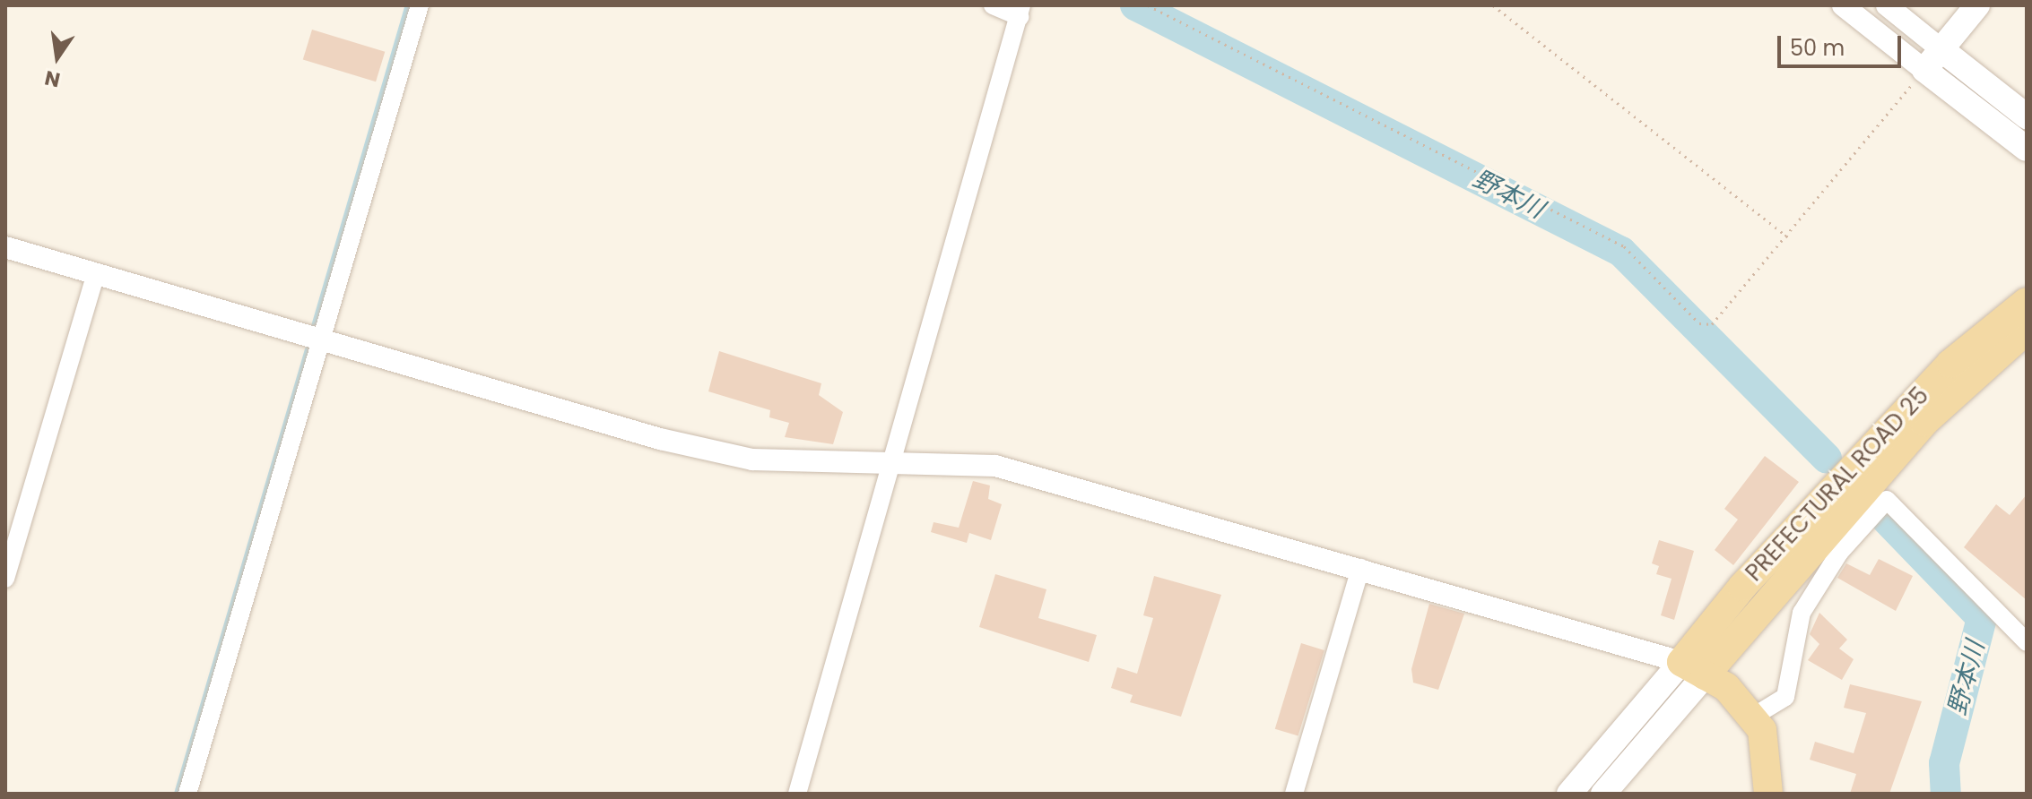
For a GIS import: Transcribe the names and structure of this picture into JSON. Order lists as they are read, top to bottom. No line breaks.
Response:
{"streets":{"main road":["PREFECTURAL ROAD 25"]},"water":["野本川"],"scale_bar":"50 m","north":"bottom"}
